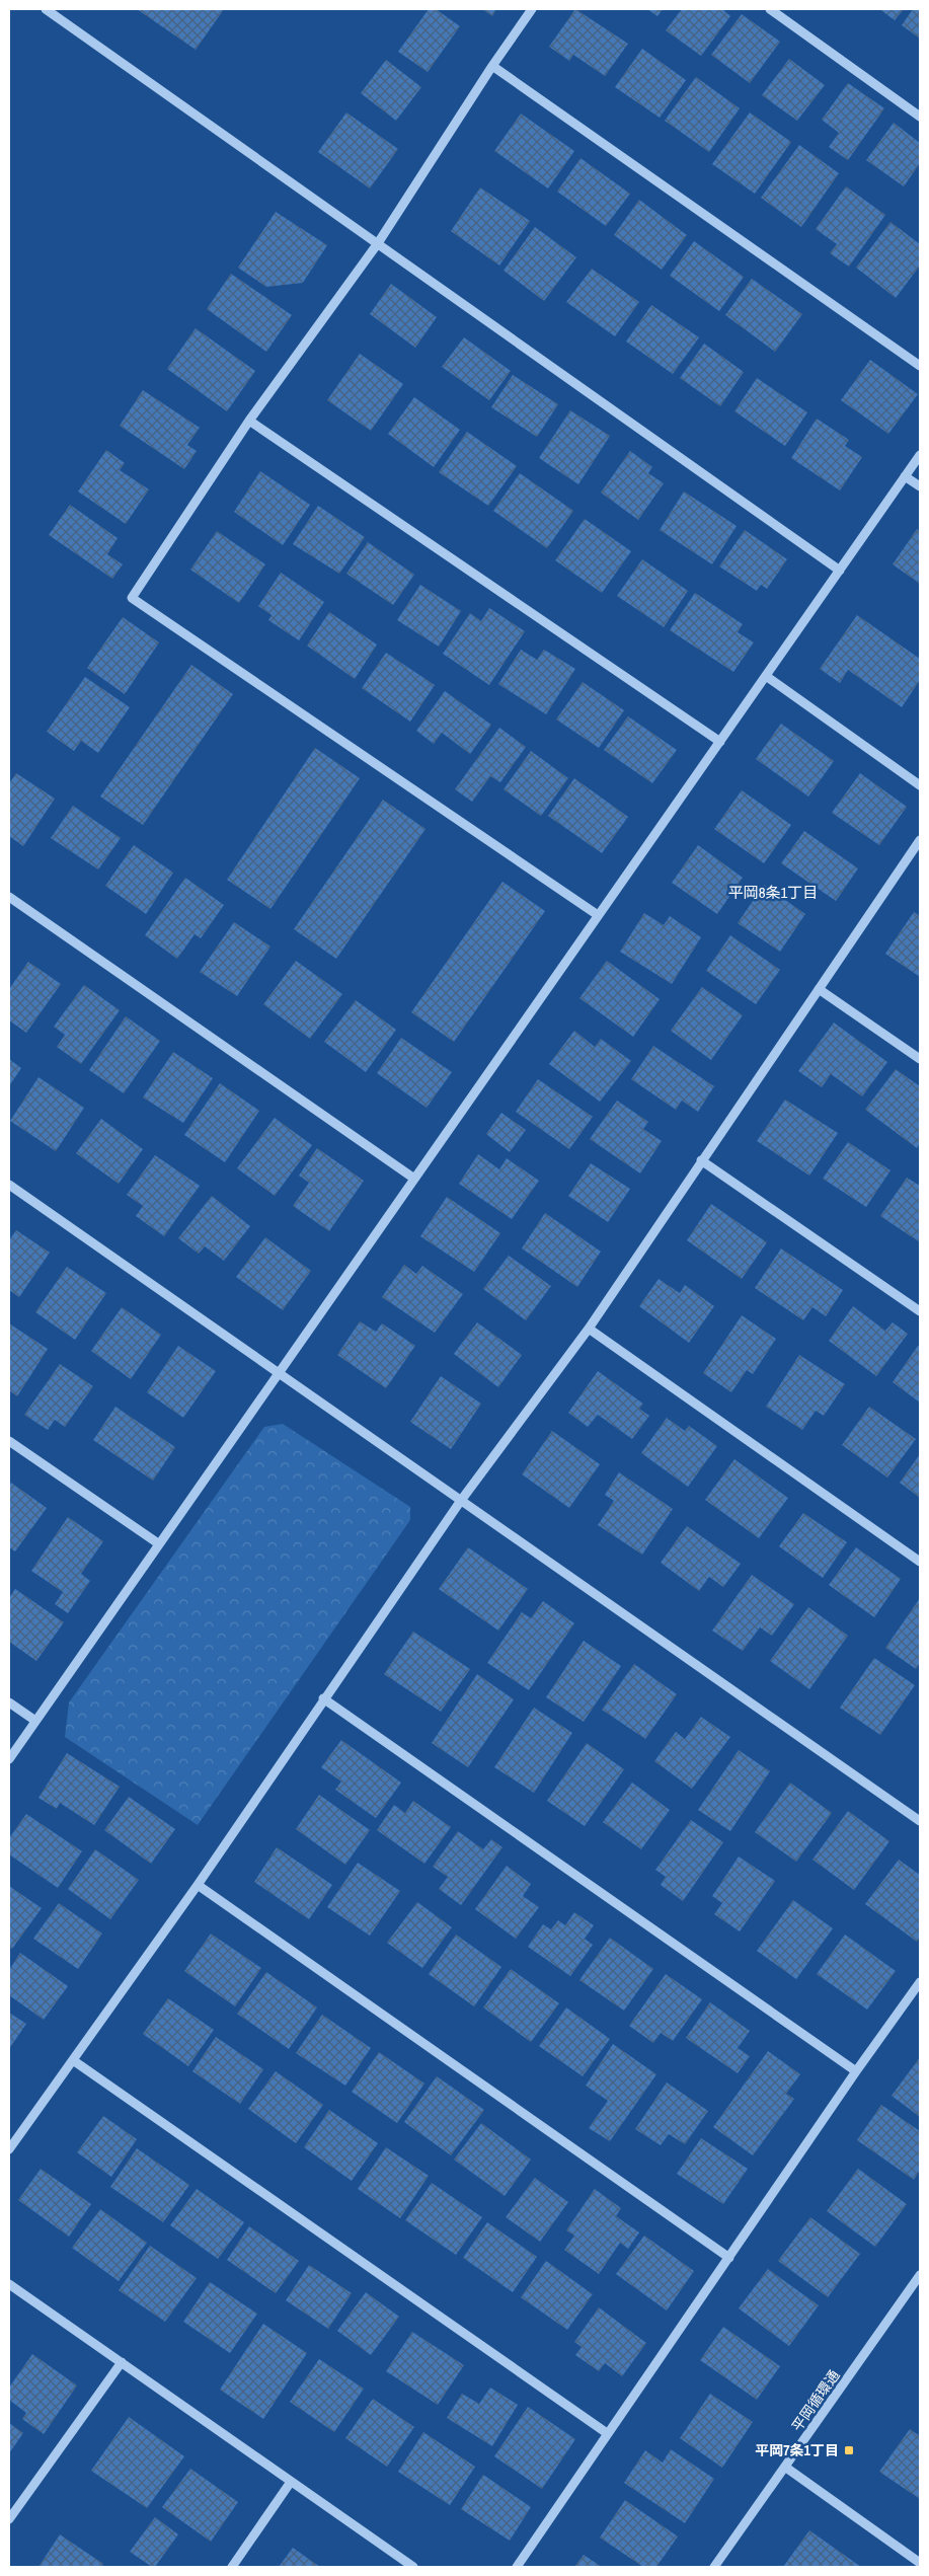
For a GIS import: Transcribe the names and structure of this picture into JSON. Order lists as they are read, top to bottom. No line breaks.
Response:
{"streets":{"street":["平岡循環通"]},"districts":["平岡8条1丁目"],"places":{"transit":["平岡7条1丁目"]}}
